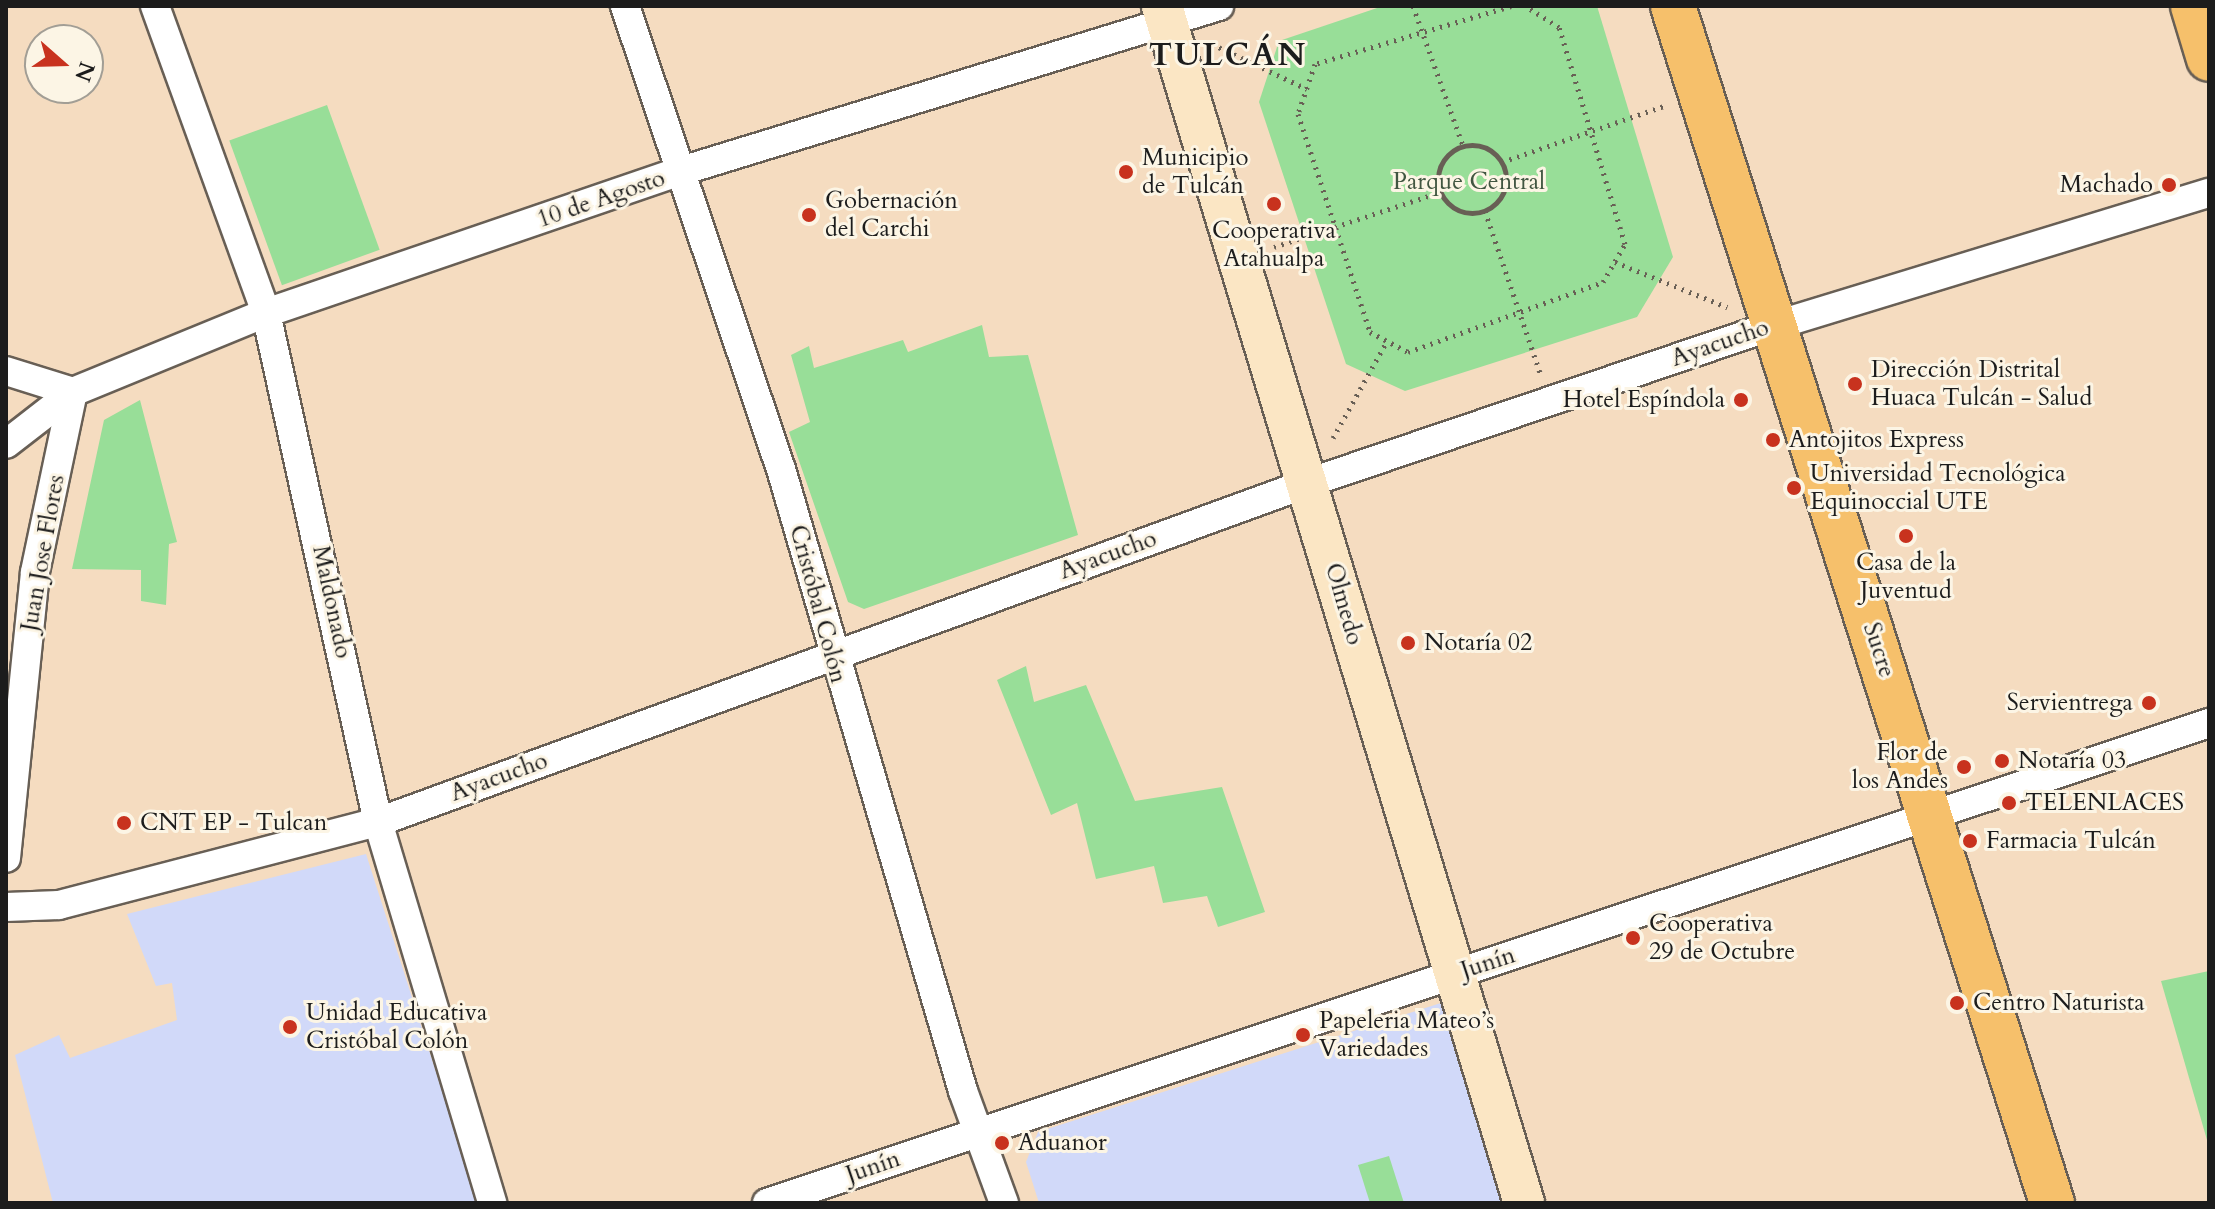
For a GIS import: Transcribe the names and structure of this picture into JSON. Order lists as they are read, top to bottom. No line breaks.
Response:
{"streets":{"main road":["Sucre"],"street":["10 de Agosto","Ayacucho","Juan Jose Flores","Maldonado","Cristóbal Colón","Olmedo","Junín"]},"crossings":[["10 de Agosto","Juan Jose Flores"],["10 de Agosto","Maldonado"],["10 de Agosto","Cristóbal Colón"],["10 de Agosto","Olmedo"],["Ayacucho","Maldonado"],["Ayacucho","Cristóbal Colón"],["Ayacucho","Olmedo"],["Ayacucho","Sucre"],["Cristóbal Colón","Junín"],["Olmedo","Junín"],["Sucre","Junín"]],"districts":["TULCÁN"],"parks":["Parque Central"],"places":["Municipio de Tulcán","Machado","Cooperativa Atahualpa","Gobernación del Carchi","Dirección Distrital Huaca Tulcán - Salud","Hotel Espíndola","Antojitos Express","Universidad Tecnológica Equinoccial UTE","Casa de la Juventud","Notaría 02","Servientrega","Notaría 03","Flor de los Andes","TELENLACES","CNT EP - Tulcan","Farmacia Tulcán","Cooperativa 29 de Octubre","Centro Naturista","Unidad Educativa Cristóbal Colón","Papeleria Mateo’s Variedades","Aduanor"],"north":"right"}
